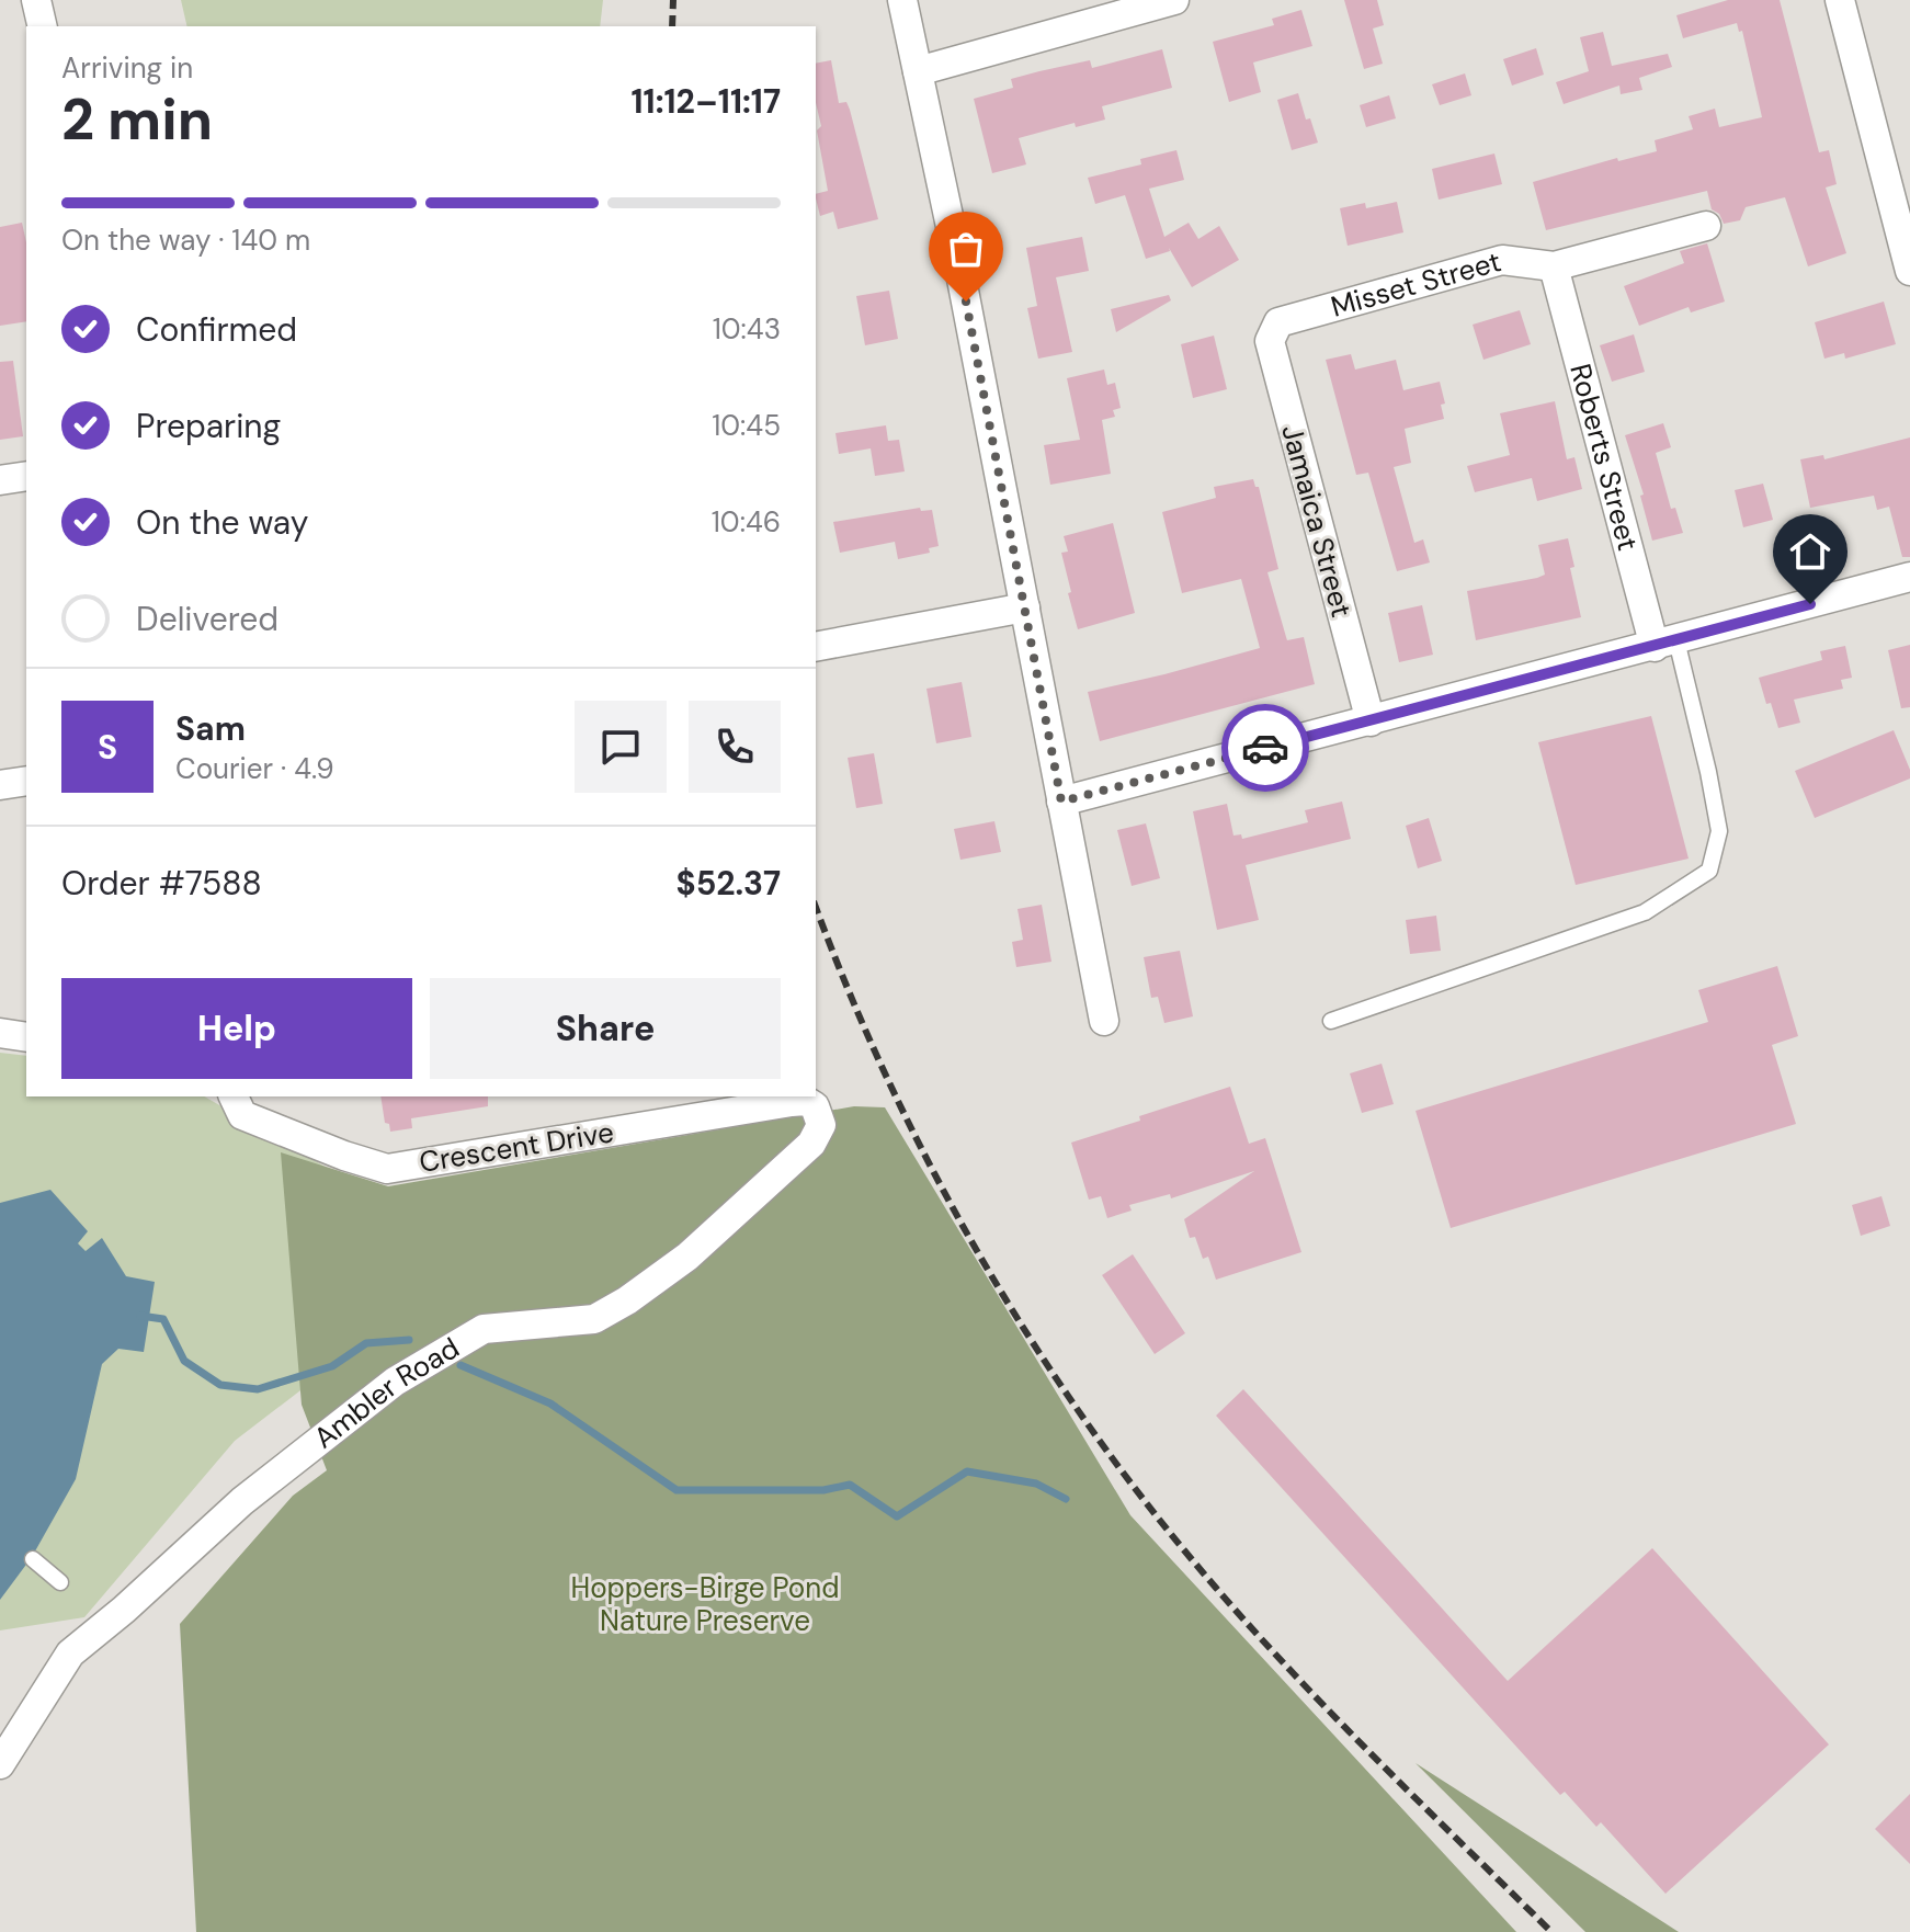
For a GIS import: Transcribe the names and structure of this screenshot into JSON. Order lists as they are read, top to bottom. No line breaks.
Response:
{"streets":{"street":["Misset Street","Roberts Street","Jamaica Street","Crescent Drive","Ambler Road"]},"crossings":[["Misset Street","Roberts Street"],["Misset Street","Jamaica Street"],["Crescent Drive","Ambler Road"]],"parks":["Hoppers-Birge Pond Nature Preserve"],"page":{"heading":["2 min","Arriving in","11:12–11:17"],"panel":["Sam","Courier · 4.9","Order #7588","$52.37"],"bar":"On the way · 140 m","list":[["Confirmed","10:43"],["Preparing","10:45"],["On the way","10:46"],"Delivered"],"round":"S","buttons":["Help","Share"]}}
